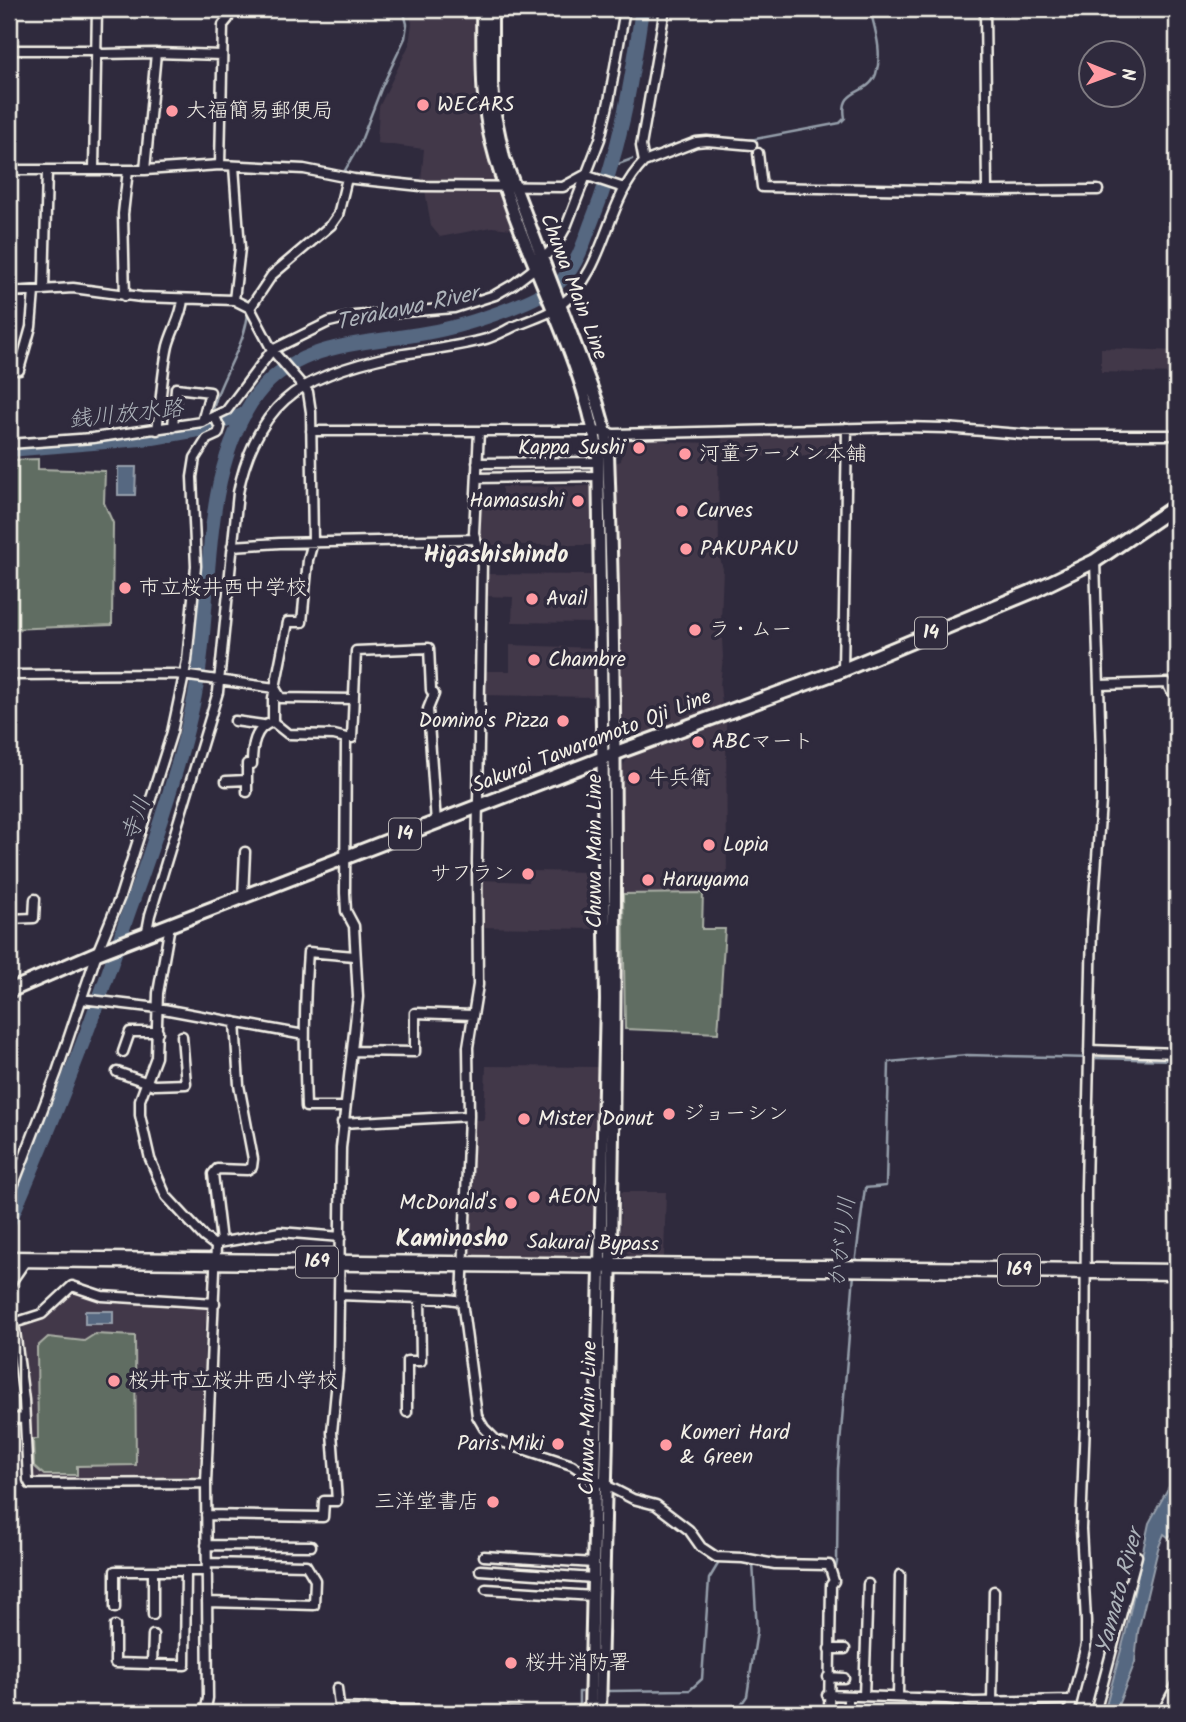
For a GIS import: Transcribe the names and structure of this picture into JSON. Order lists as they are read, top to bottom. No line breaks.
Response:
{"streets":{"highway":["Sakurai Bypass","169"],"main road":["Chuwa Main Line","14","Sakurai Tawaramoto Oji Line"]},"crossings":[["Chuwa Main Line","Sakurai Tawaramoto Oji Line"],["Chuwa Main Line","Sakurai Bypass"]],"districts":["Higashishindo","Kaminosho"],"water":["Terakawa River","銭川放水路","寺川","かがり川","Yamato River"],"places":["WECARS","大福簡易郵便局","Kappa Sushi","河童ラーメン本舗","Hamasushi","Curves","PAKUPAKU","市立桜井西中学校","Avail","ラ・ムー","Chambre","Domino's Pizza","ABCマート","牛兵衛","Lopia","サフラン","Haruyama","ジョーシン","Mister Donut","AEON","McDonald's","桜井市立桜井西小学校","Paris Miki","Komeri Hard & Green","三洋堂書店","桜井消防署"],"north":"right"}
